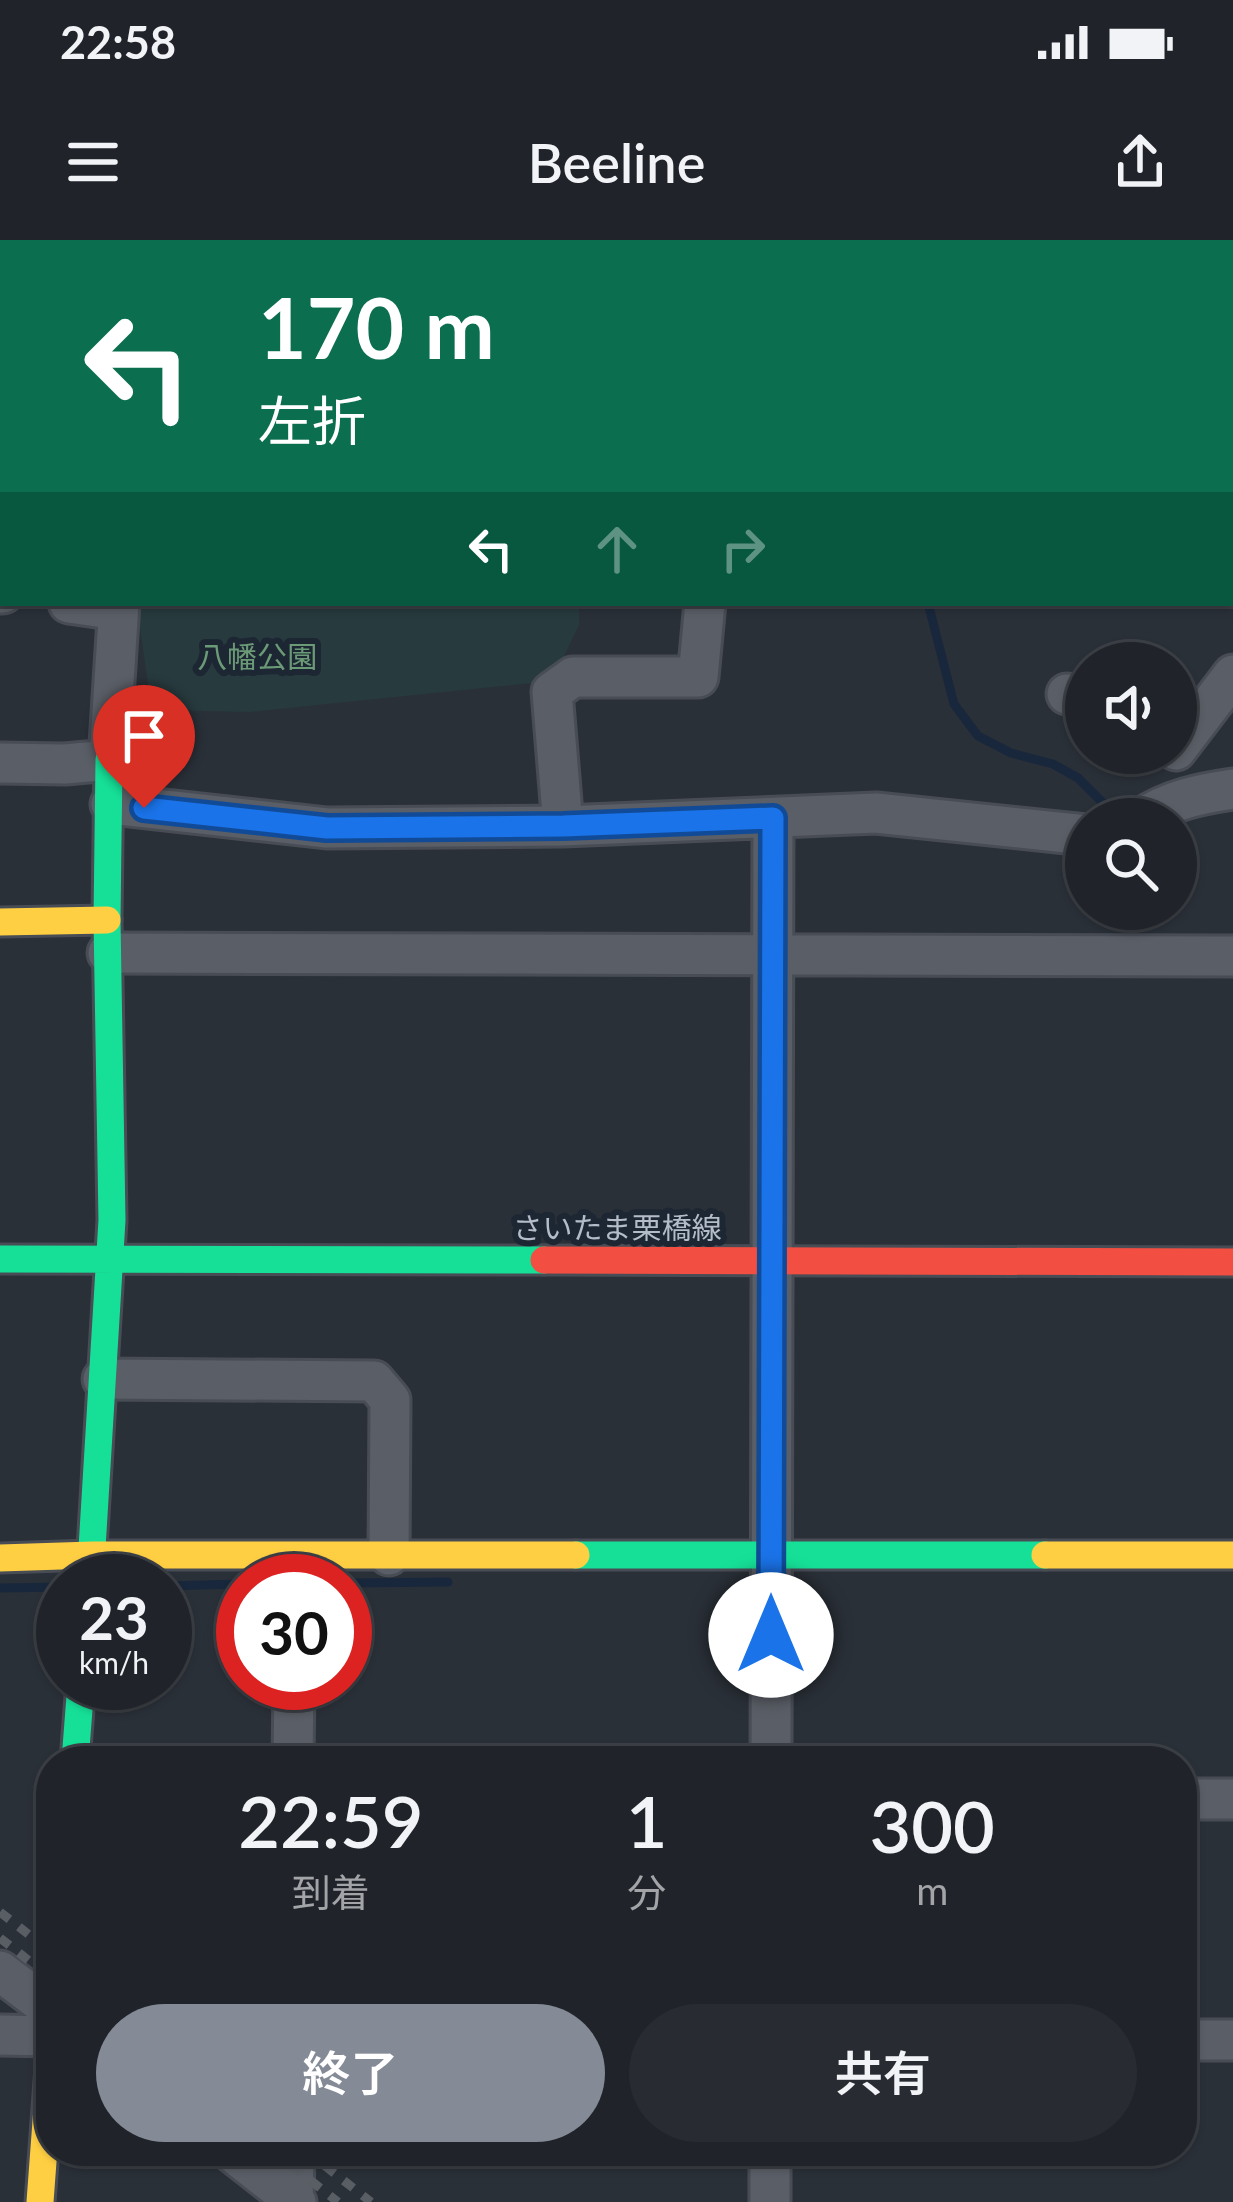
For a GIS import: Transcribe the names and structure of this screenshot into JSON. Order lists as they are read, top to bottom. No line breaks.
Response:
{"streets":{"street":["さいたま栗橋線"]},"parks":["八幡公園"],"page":{"status":"22:58","header":"Beeline","turn":["170 m","左折"],"speed":"23 km/h","limit":"30","eta":["22:59","到着","1","分","300","m"],"buttons":["終了","共有"]}}
